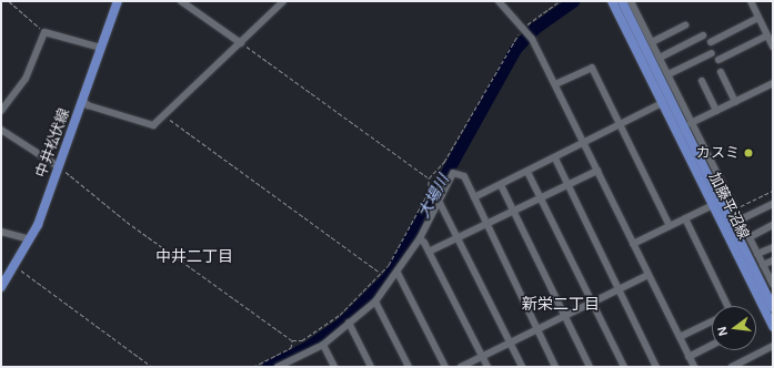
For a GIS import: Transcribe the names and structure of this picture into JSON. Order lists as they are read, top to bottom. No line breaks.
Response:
{"streets":{"main road":["中井松伏線","加藤平沼線"]},"districts":["中井二丁目","新栄二丁目"],"water":["大場川"],"places":["カスミ"],"north":"left"}
